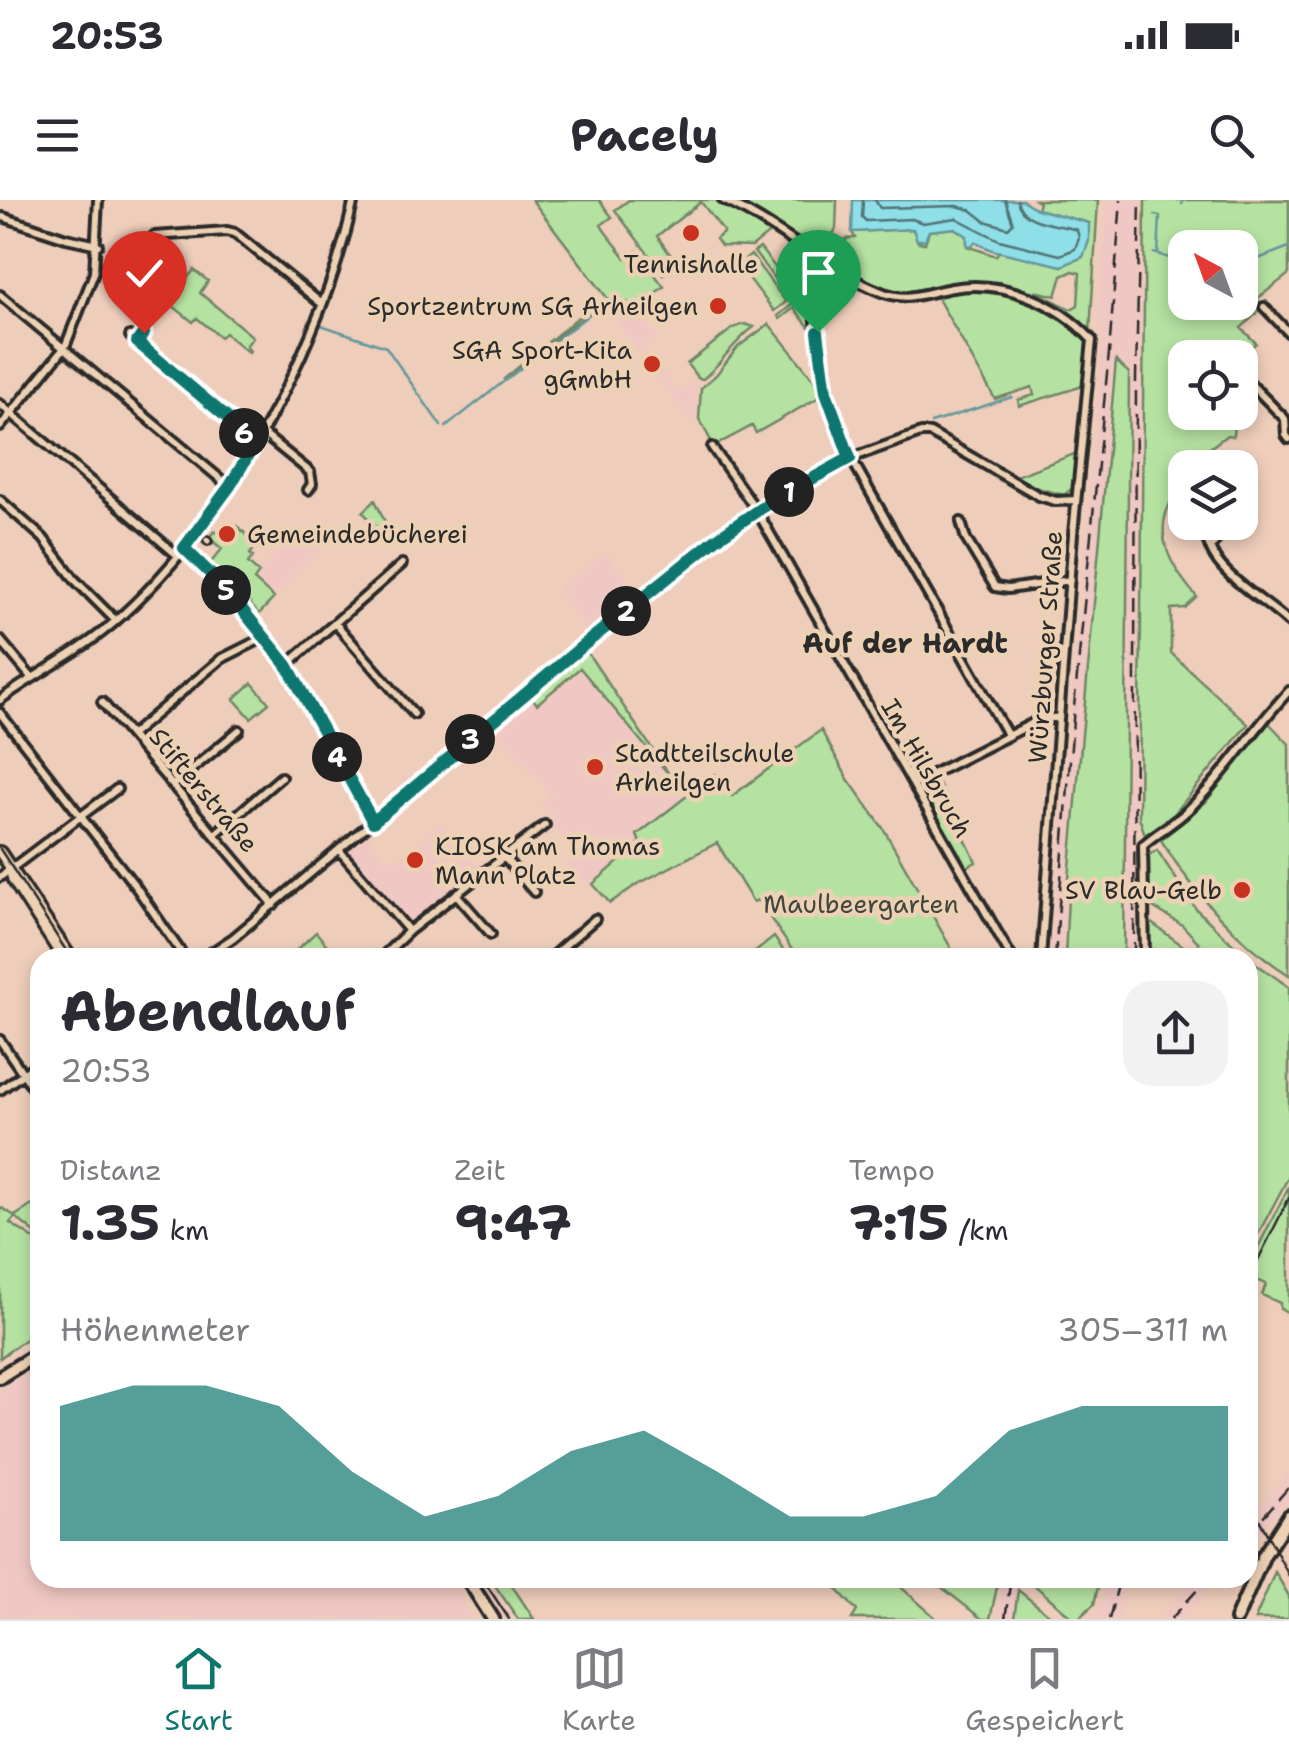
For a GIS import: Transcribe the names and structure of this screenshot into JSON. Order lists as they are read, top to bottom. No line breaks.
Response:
{"streets":{"street":["Würzburger Straße","Im Hilsbruch","Stifterstraße"]},"districts":["Auf der Hardt"],"parks":["Maulbeergarten"],"places":["Tennishalle","Sportzentrum SG Arheilgen","SGA Sport-Kita gGmbH","Gemeindebücherei","Stadtteilschule Arheilgen","KIOSK am Thomas Mann Platz","SV Blau-Gelb"],"north":"top left","page":{"status":"20:53","header":"Pacely","pins":["6","1","5","2","3","4"],"heading":["Abendlauf","20:53"],"stats":[["Distanz","1.35 km"],["Zeit","9:47"],["Tempo","7:15 /km"]],"chart":["Höhenmeter","305–311 m"],"tabs":["Start","Karte","Gespeichert"]}}
